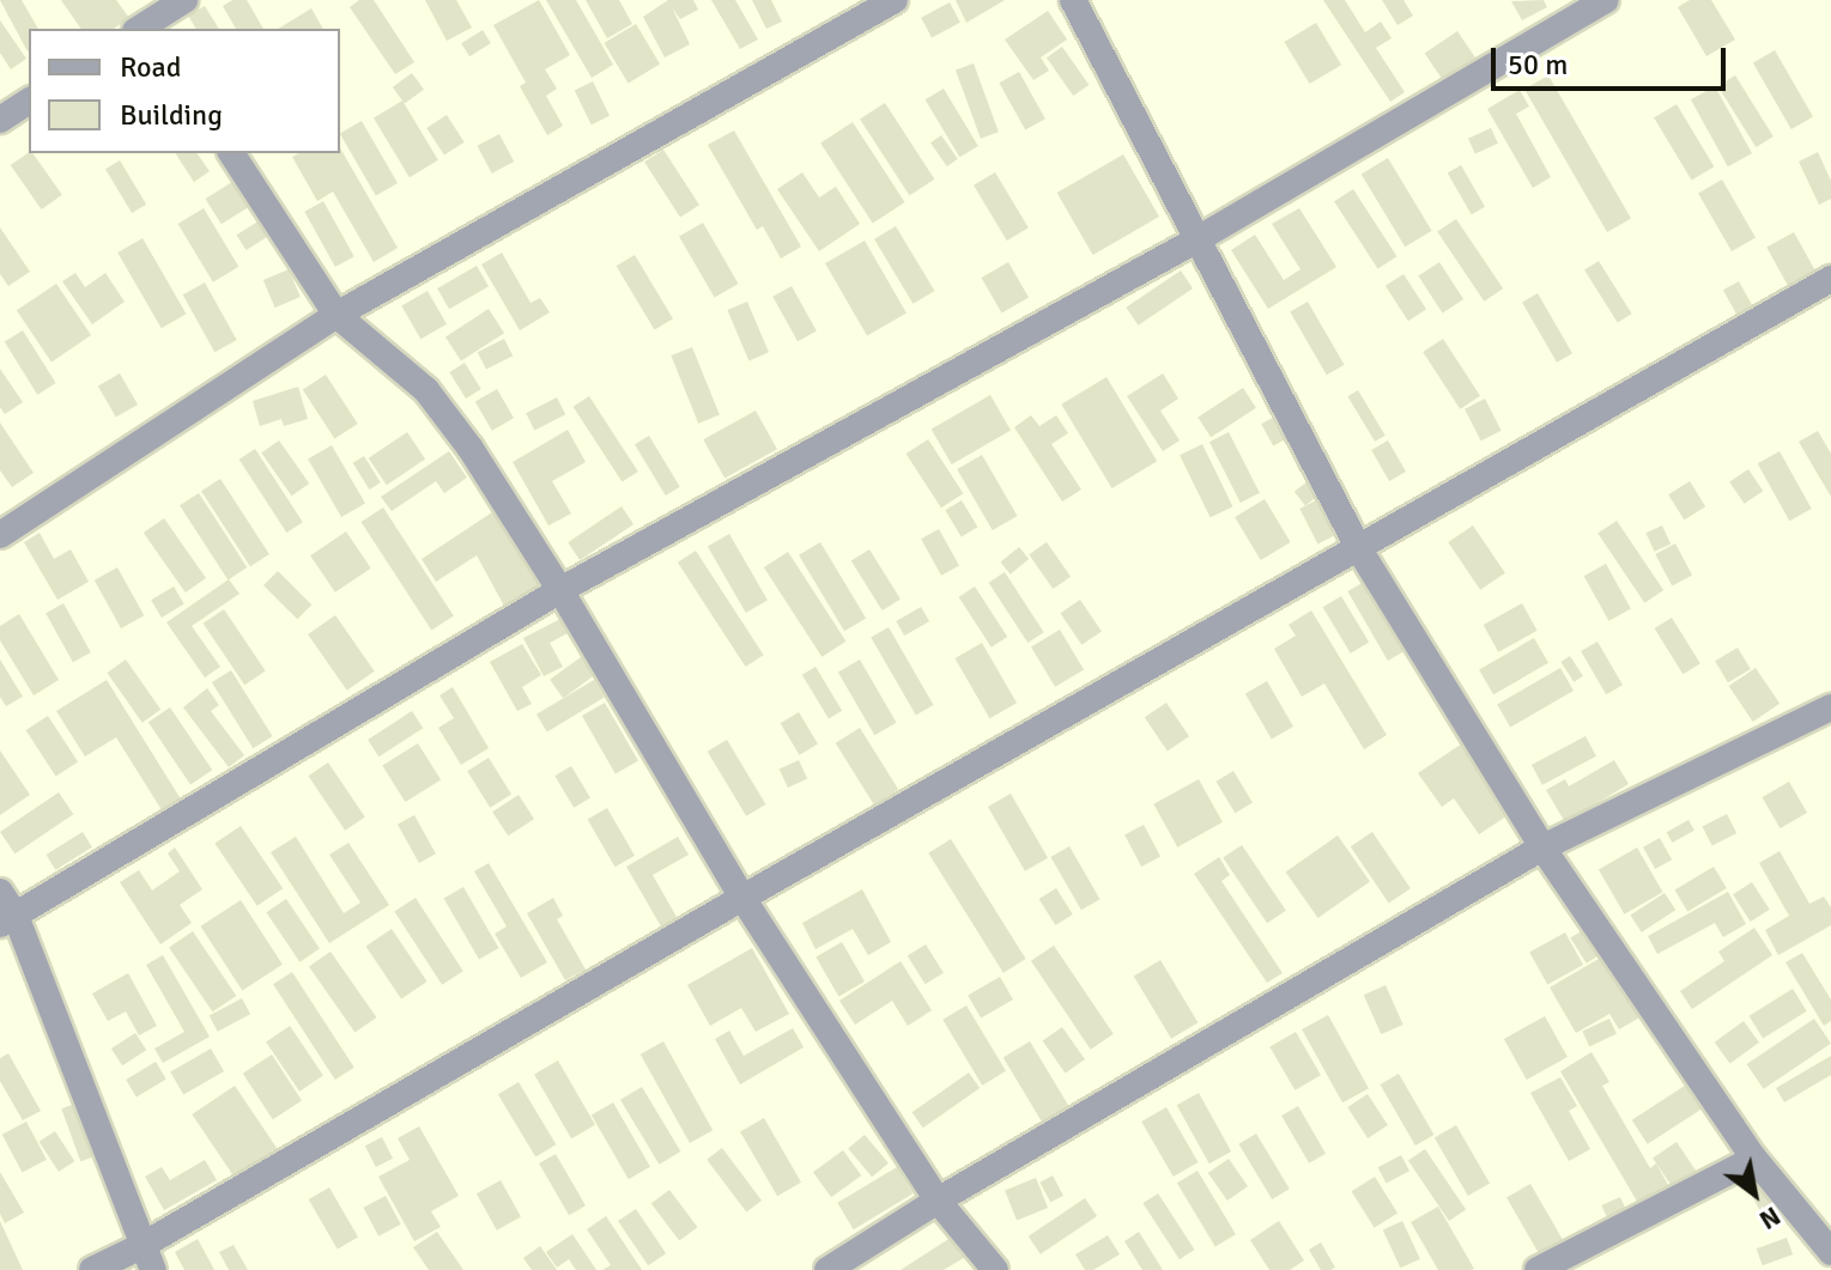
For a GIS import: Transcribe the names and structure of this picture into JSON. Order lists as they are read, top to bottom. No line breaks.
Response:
{"legend":["Road","Building"],"scale_bar":"50 m","north":"bottom right"}
